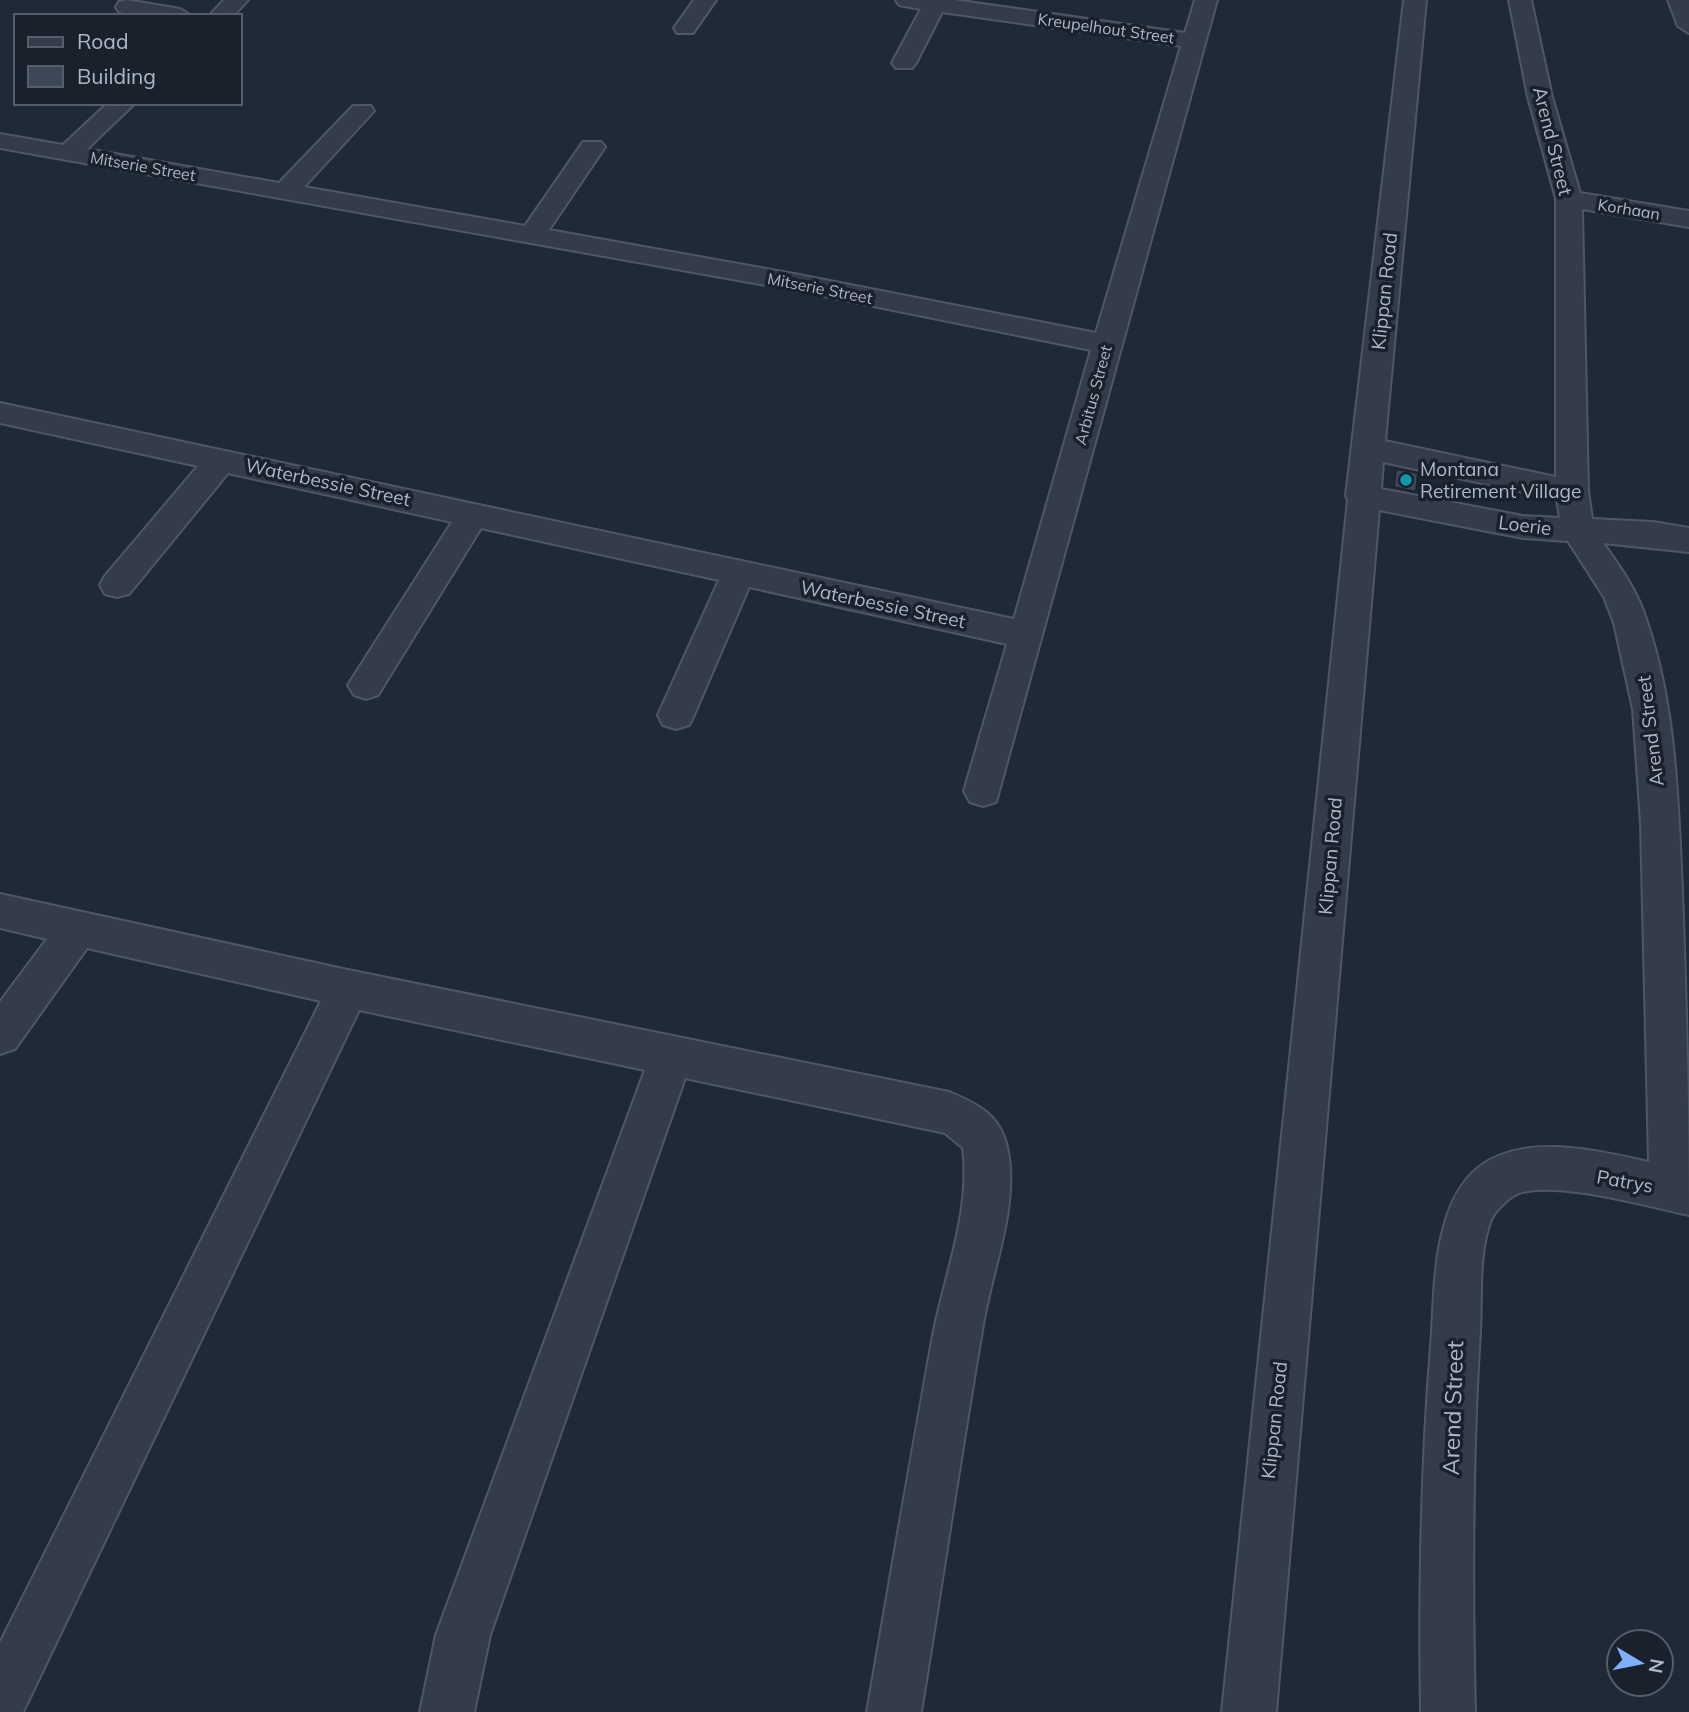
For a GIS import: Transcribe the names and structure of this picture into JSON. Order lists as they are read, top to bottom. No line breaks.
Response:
{"streets":{"street":["Kreupelhout Street","Arend Street","Mitserie Street","Korhaan","Klippan Road","Arbitus Street","Waterbessie Street","Loerie","Patrys"]},"crossings":[["Kreupelhout Street","Arbitus Street"],["Arend Street","Korhaan"],["Arend Street","Loerie"],["Arend Street","Patrys"],["Mitserie Street","Arbitus Street"],["Klippan Road","Loerie"],["Arbitus Street","Waterbessie Street"]],"places":["Montana Retirement Village"],"legend":["Road","Building"],"north":"right"}
